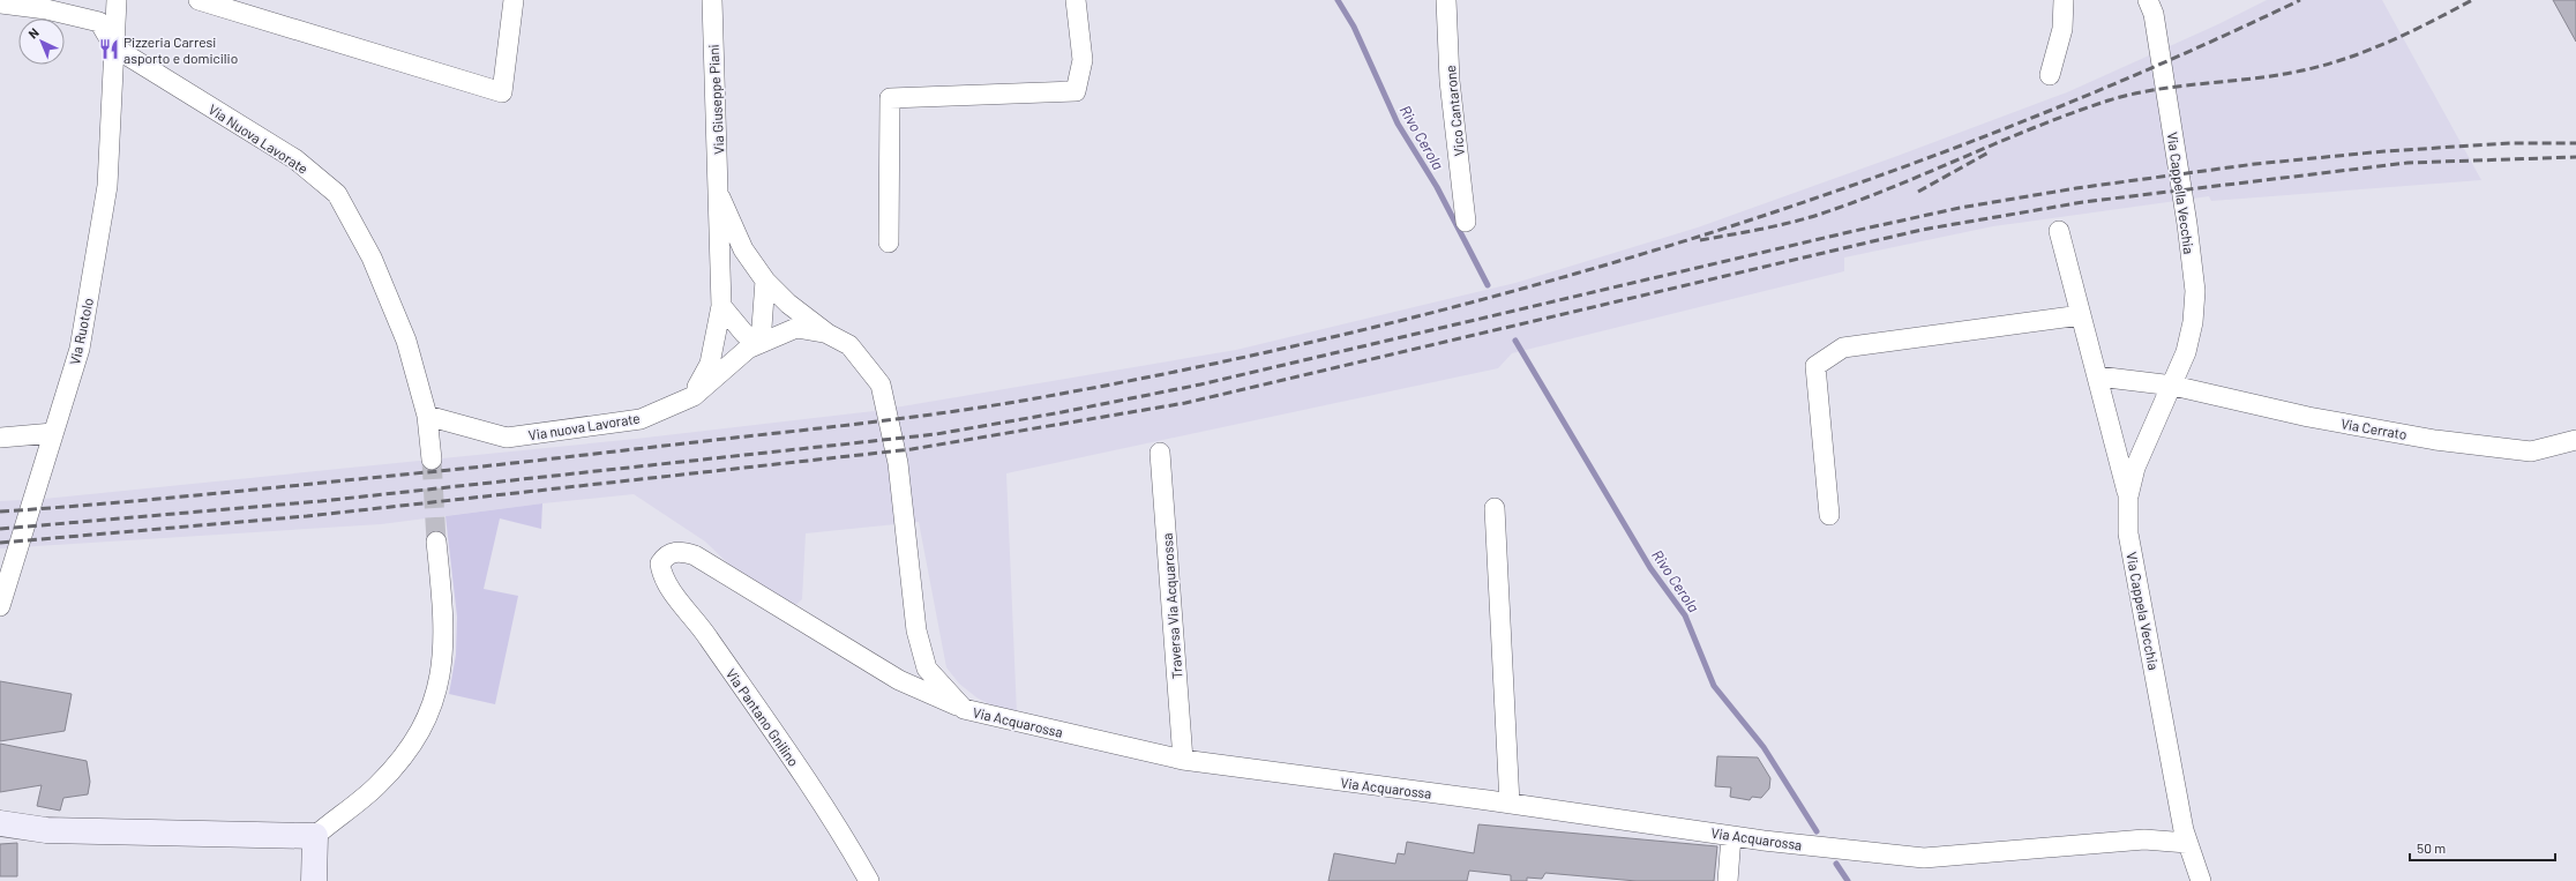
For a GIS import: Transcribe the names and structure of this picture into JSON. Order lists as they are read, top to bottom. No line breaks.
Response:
{"streets":{"street":["Via Giuseppe Piani","Vico Cantarone","Via Nuova Lavorate","Via Cappella Vecchia","Via Ruotolo","Via nuova Lavorate","Via Cerrato","Traversa Via Acquarossa","Via Cappela Vecchia","Via Pantano Gnilino","Via Acquarossa"]},"crossings":[["Via Giuseppe Piani","Via nuova Lavorate"],["Via Nuova Lavorate","Via Ruotolo"],["Via Nuova Lavorate","Via nuova Lavorate"],["Via Cappella Vecchia","Via Cerrato"],["Via Cappella Vecchia","Via Cappela Vecchia"],["Via nuova Lavorate","Via Acquarossa"],["Via Cerrato","Via Cappela Vecchia"],["Traversa Via Acquarossa","Via Acquarossa"],["Via Cappela Vecchia","Via Acquarossa"],["Via Pantano Gnilino","Via Acquarossa"]],"water":["Rivo Cerola"],"places":{"restaurant":["Pizzeria Carresi asporto e domicilio"]},"scale_bar":"50 m","north":"top left"}
